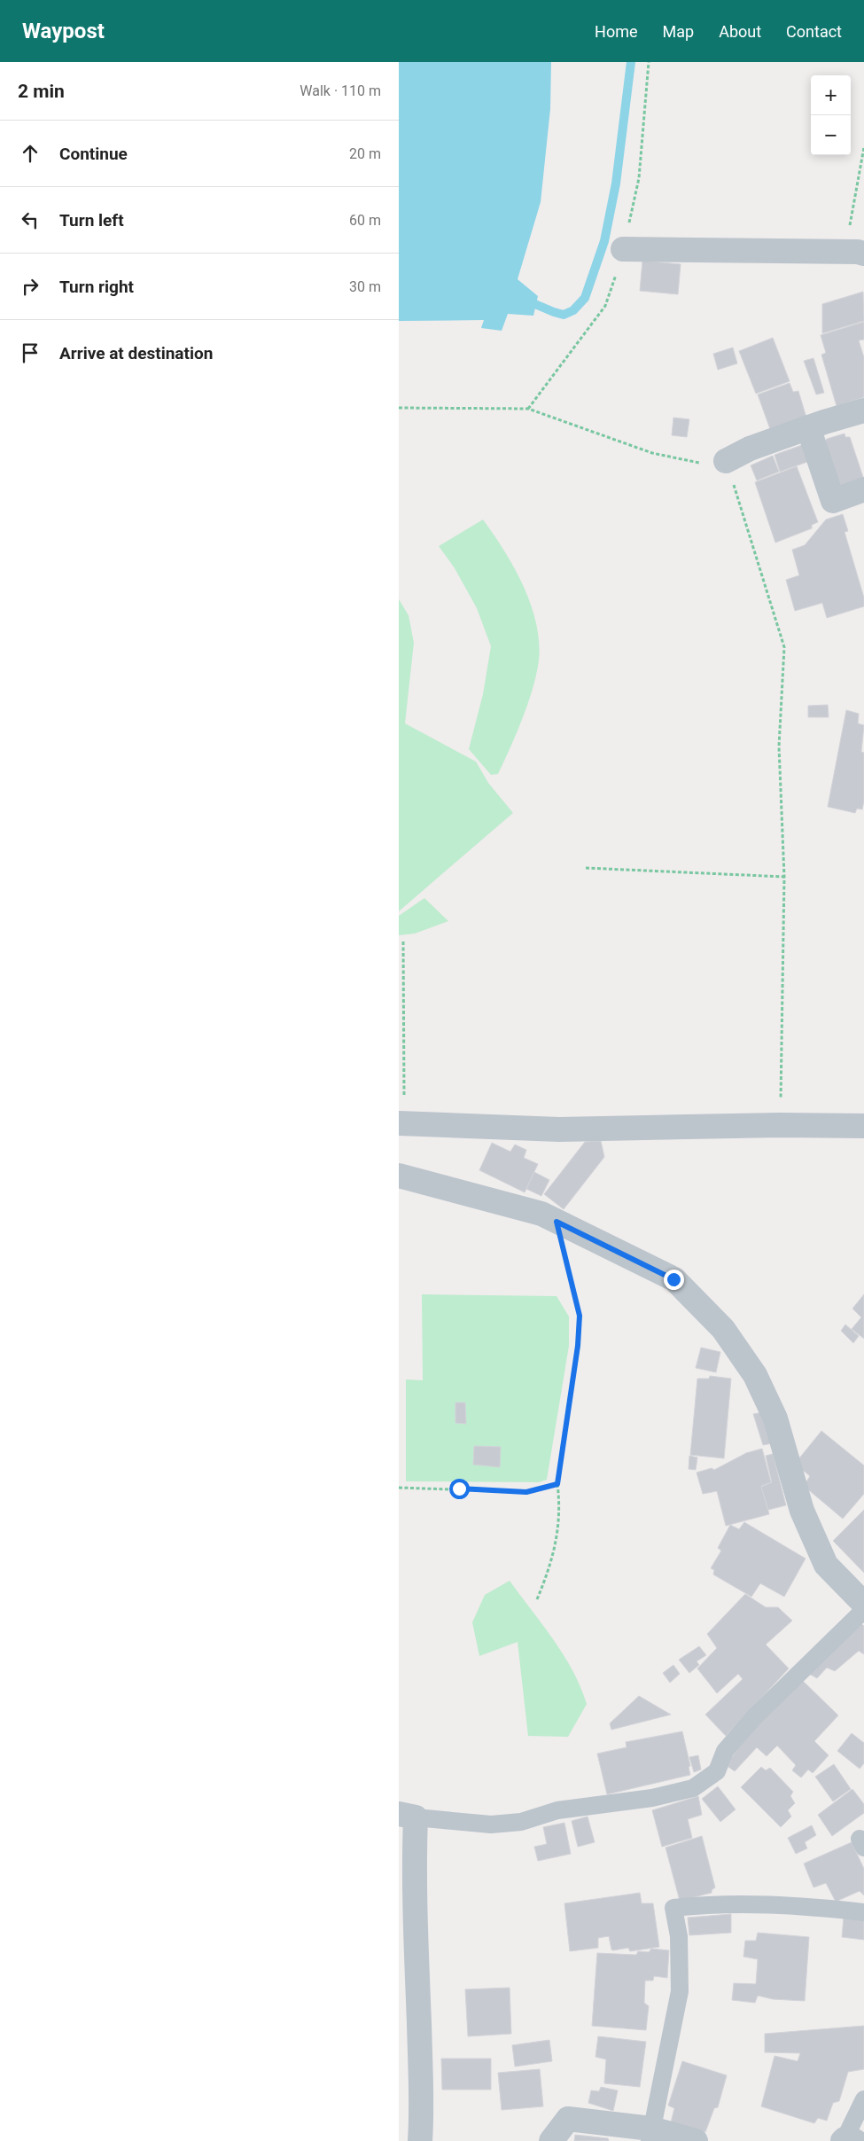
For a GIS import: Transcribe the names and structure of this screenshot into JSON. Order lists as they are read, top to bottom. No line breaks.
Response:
{"page":{"header":"Waypost","nav":["Home","Map","About","Contact"],"heading":["2 min","Walk · 110 m"],"map_buttons":["+","−"],"list":[["Continue","20 m"],["Turn left","60 m"],["Turn right","30 m"],"Arrive at destination"]}}
